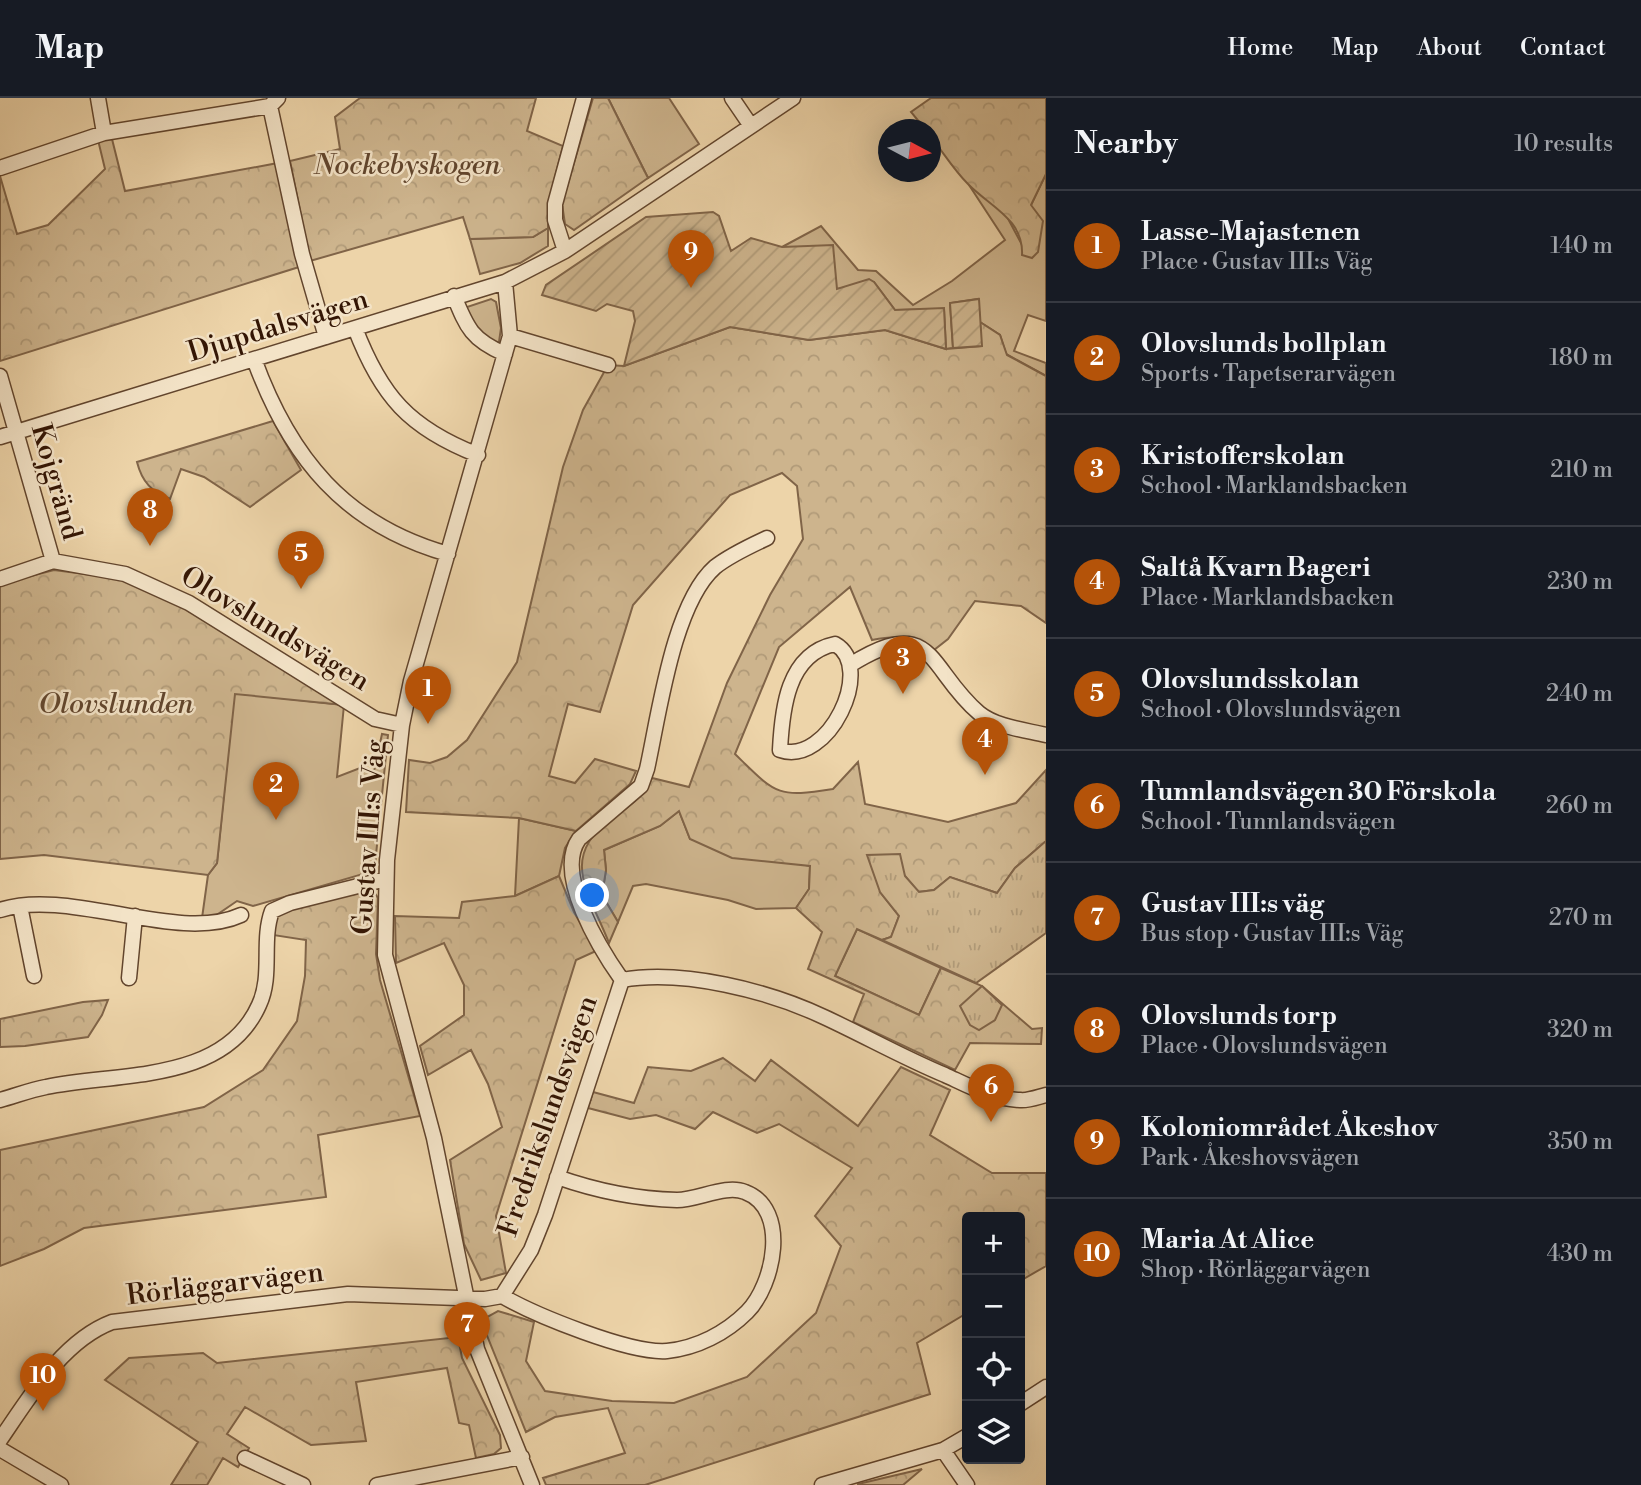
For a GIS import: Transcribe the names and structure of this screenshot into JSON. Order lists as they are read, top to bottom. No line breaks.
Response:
{"streets":{"street":["Djupdalsvägen","Kojgränd","Olovslundsvägen","Gustav III:s Väg","Fredrikslundsvägen","Rörläggarvägen"]},"crossings":[["Djupdalsvägen","Kojgränd"],["Djupdalsvägen","Gustav III:s Väg"],["Kojgränd","Olovslundsvägen"],["Olovslundsvägen","Gustav III:s Väg"],["Gustav III:s Väg","Rörläggarvägen"]],"parks":["Nockebyskogen","Olovslunden"],"north":"right","page":{"header":"Map","nav":["Home","Map","About","Contact"],"heading":["Nearby","10 results"],"list":[{"mark":"1","name":"Lasse-Majastenen","note":"Place · Gustav III:s Väg","value":"140 m"},{"mark":"2","name":"Olovslunds bollplan","note":"Sports · Tapetserarvägen","value":"180 m"},{"mark":"3","name":"Kristofferskolan","note":"School · Marklandsbacken","value":"210 m"},{"mark":"4","name":"Saltå Kvarn Bageri","note":"Place · Marklandsbacken","value":"230 m"},{"mark":"5","name":"Olovslundsskolan","note":"School · Olovslundsvägen","value":"240 m"},{"mark":"6","name":"Tunnlandsvägen 30 Förskola","note":"School · Tunnlandsvägen","value":"260 m"},{"mark":"7","name":"Gustav III:s väg","note":"Bus stop · Gustav III:s Väg","value":"270 m"},{"mark":"8","name":"Olovslunds torp","note":"Place · Olovslundsvägen","value":"320 m"},{"mark":"9","name":"Koloniområdet Åkeshov","note":"Park · Åkeshovsvägen","value":"350 m"},{"mark":"10","name":"Maria At Alice","note":"Shop · Rörläggarvägen","value":"430 m"}],"pins":["9","8","5","3","1","4","2","6","7","10"],"map_buttons":["+","−"]}}
